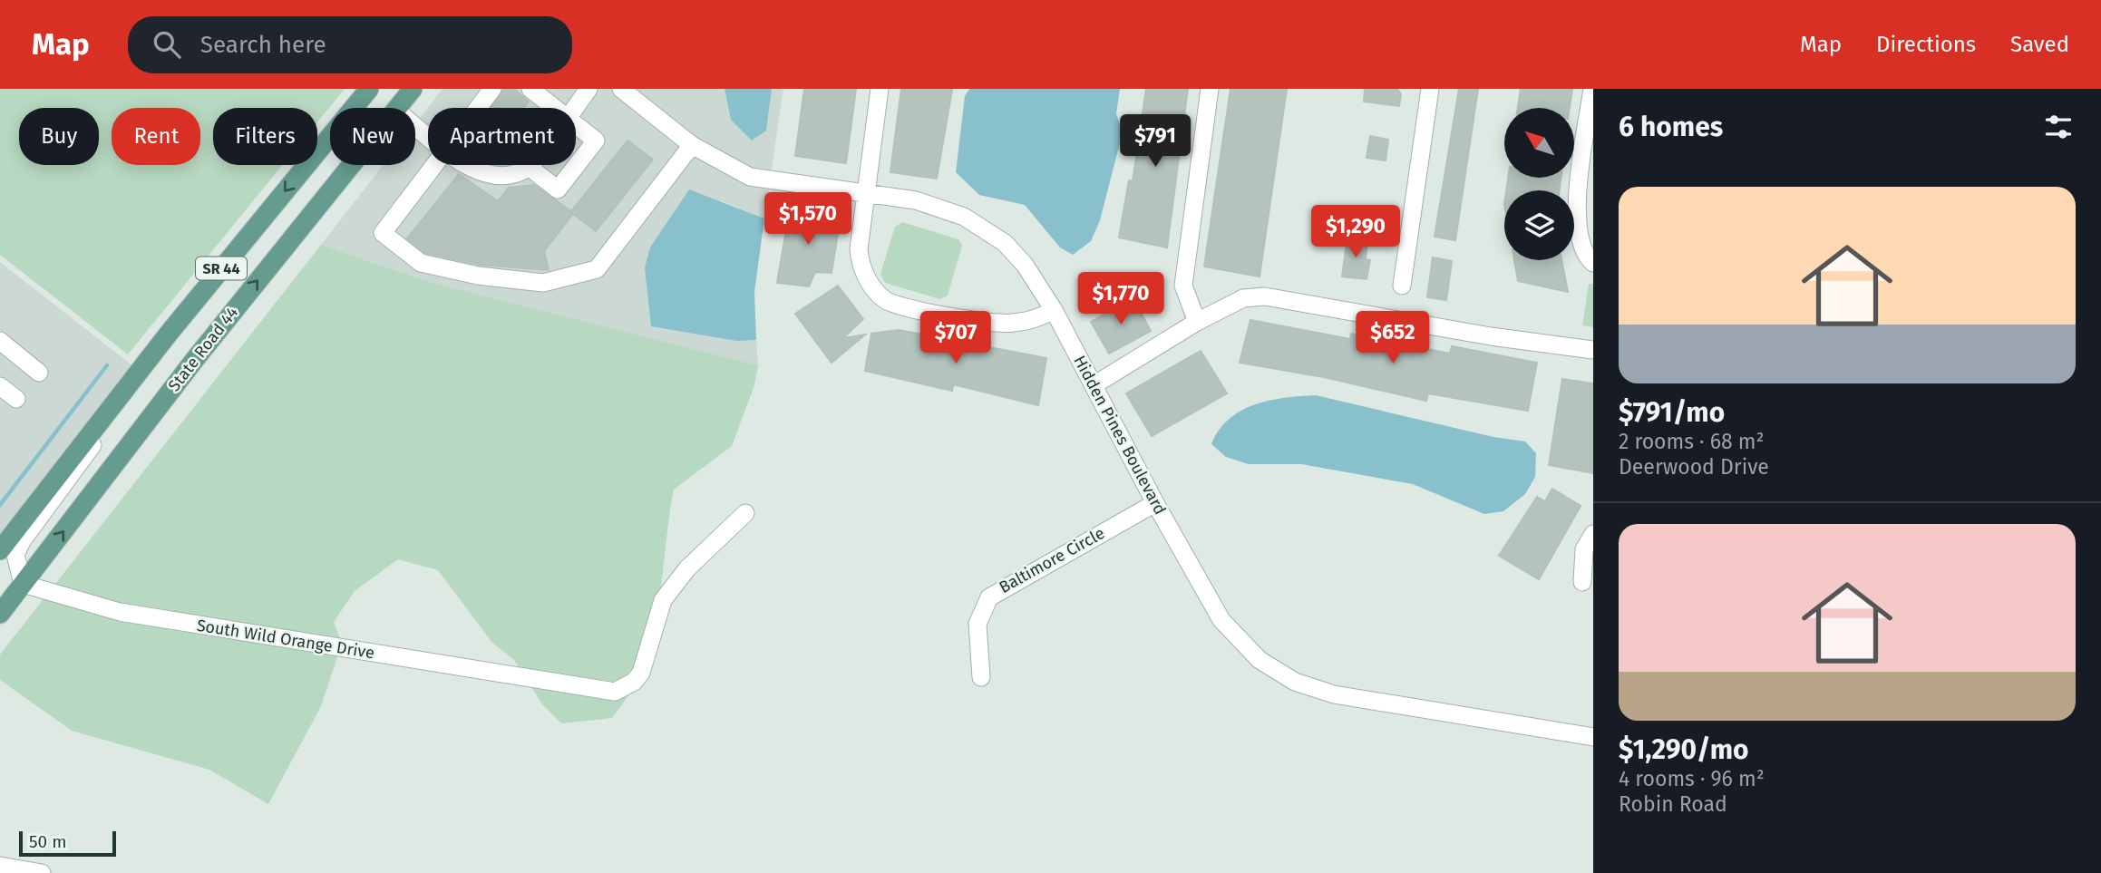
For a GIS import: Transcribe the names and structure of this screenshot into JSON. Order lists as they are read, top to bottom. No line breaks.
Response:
{"streets":{"main road":["SR 44","State Road 44"],"street":["Hidden Pines Boulevard","Baltimore Circle","South Wild Orange Drive"]},"crossings":[["State Road 44","South Wild Orange Drive"],["Hidden Pines Boulevard","Baltimore Circle"]],"scale_bar":"50 m","north":"top left","page":{"header":"Map","search":"Search here","nav":["Map","Directions","Saved"],"heading":"6 homes","chip":["Buy","Rent","Filters","New","Apartment"],"price":["$791","$1,570","$1,290","$1,770","$707","$652"],"list":[{"name":"$791/mo","note":"2 rooms · 68 m² · Deerwood Drive"},{"name":"$1,290/mo","note":"4 rooms · 96 m² · Robin Road"}],"scale":"50 m"}}
